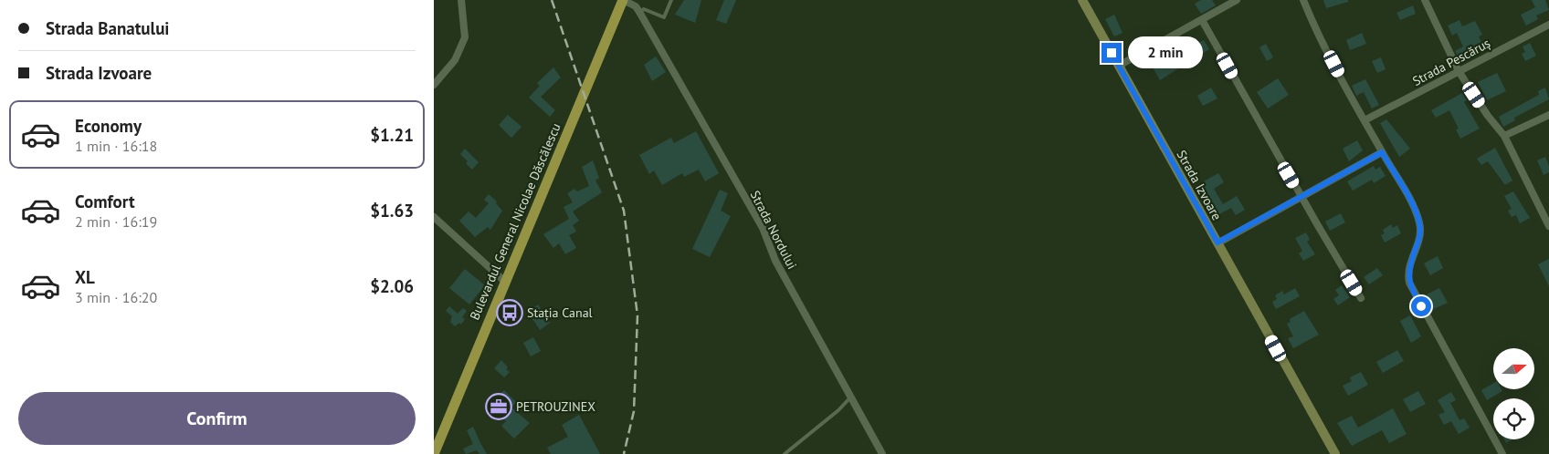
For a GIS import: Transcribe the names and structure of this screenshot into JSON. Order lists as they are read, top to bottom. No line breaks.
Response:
{"streets":{"main road":["Strada Izvoare","Bulevardul General Nicolae Dăscălescu"],"street":["Strada Pescăruș","Strada Nordului"]},"crossings":[["Bulevardul General Nicolae Dăscălescu","Strada Nordului"]],"places":{"bus stop":["Stația Canal"],"office":["PETROUZINEX"]},"north":"right","page":{"banner":["Strada Banatului","Strada Izvoare"],"bubble":"2 min","list":[{"name":"Economy","note":"1 min · 16:18","value":"$1.21"},{"name":"Comfort","note":"2 min · 16:19","value":"$1.63"},{"name":"XL","note":"3 min · 16:20","value":"$2.06"}],"buttons":"Confirm"}}
